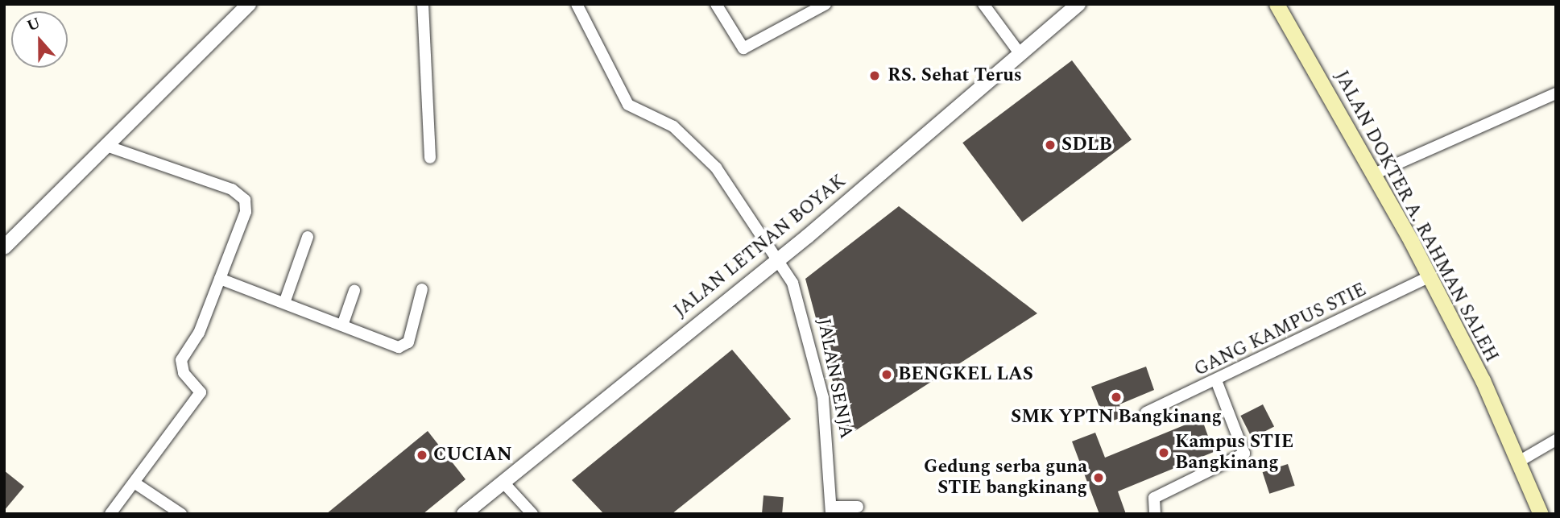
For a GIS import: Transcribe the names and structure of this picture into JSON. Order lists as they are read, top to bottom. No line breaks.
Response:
{"streets":{"main road":["JALAN DOKTER A. RAHMAN SALEH"],"street":["JALAN LETNAN BOYAK","GANG KAMPUS STIE","JALAN SENJA"]},"crossings":[["JALAN DOKTER A. RAHMAN SALEH","GANG KAMPUS STIE"],["JALAN LETNAN BOYAK","JALAN SENJA"]],"places":["RS. Sehat Terus","SDLB","BENGKEL LAS","SMK YPTN Bangkinang","Kampus STIE Bangkinang","CUCIAN","Gedung serba guna STIE bangkinang"],"north":"top"}
